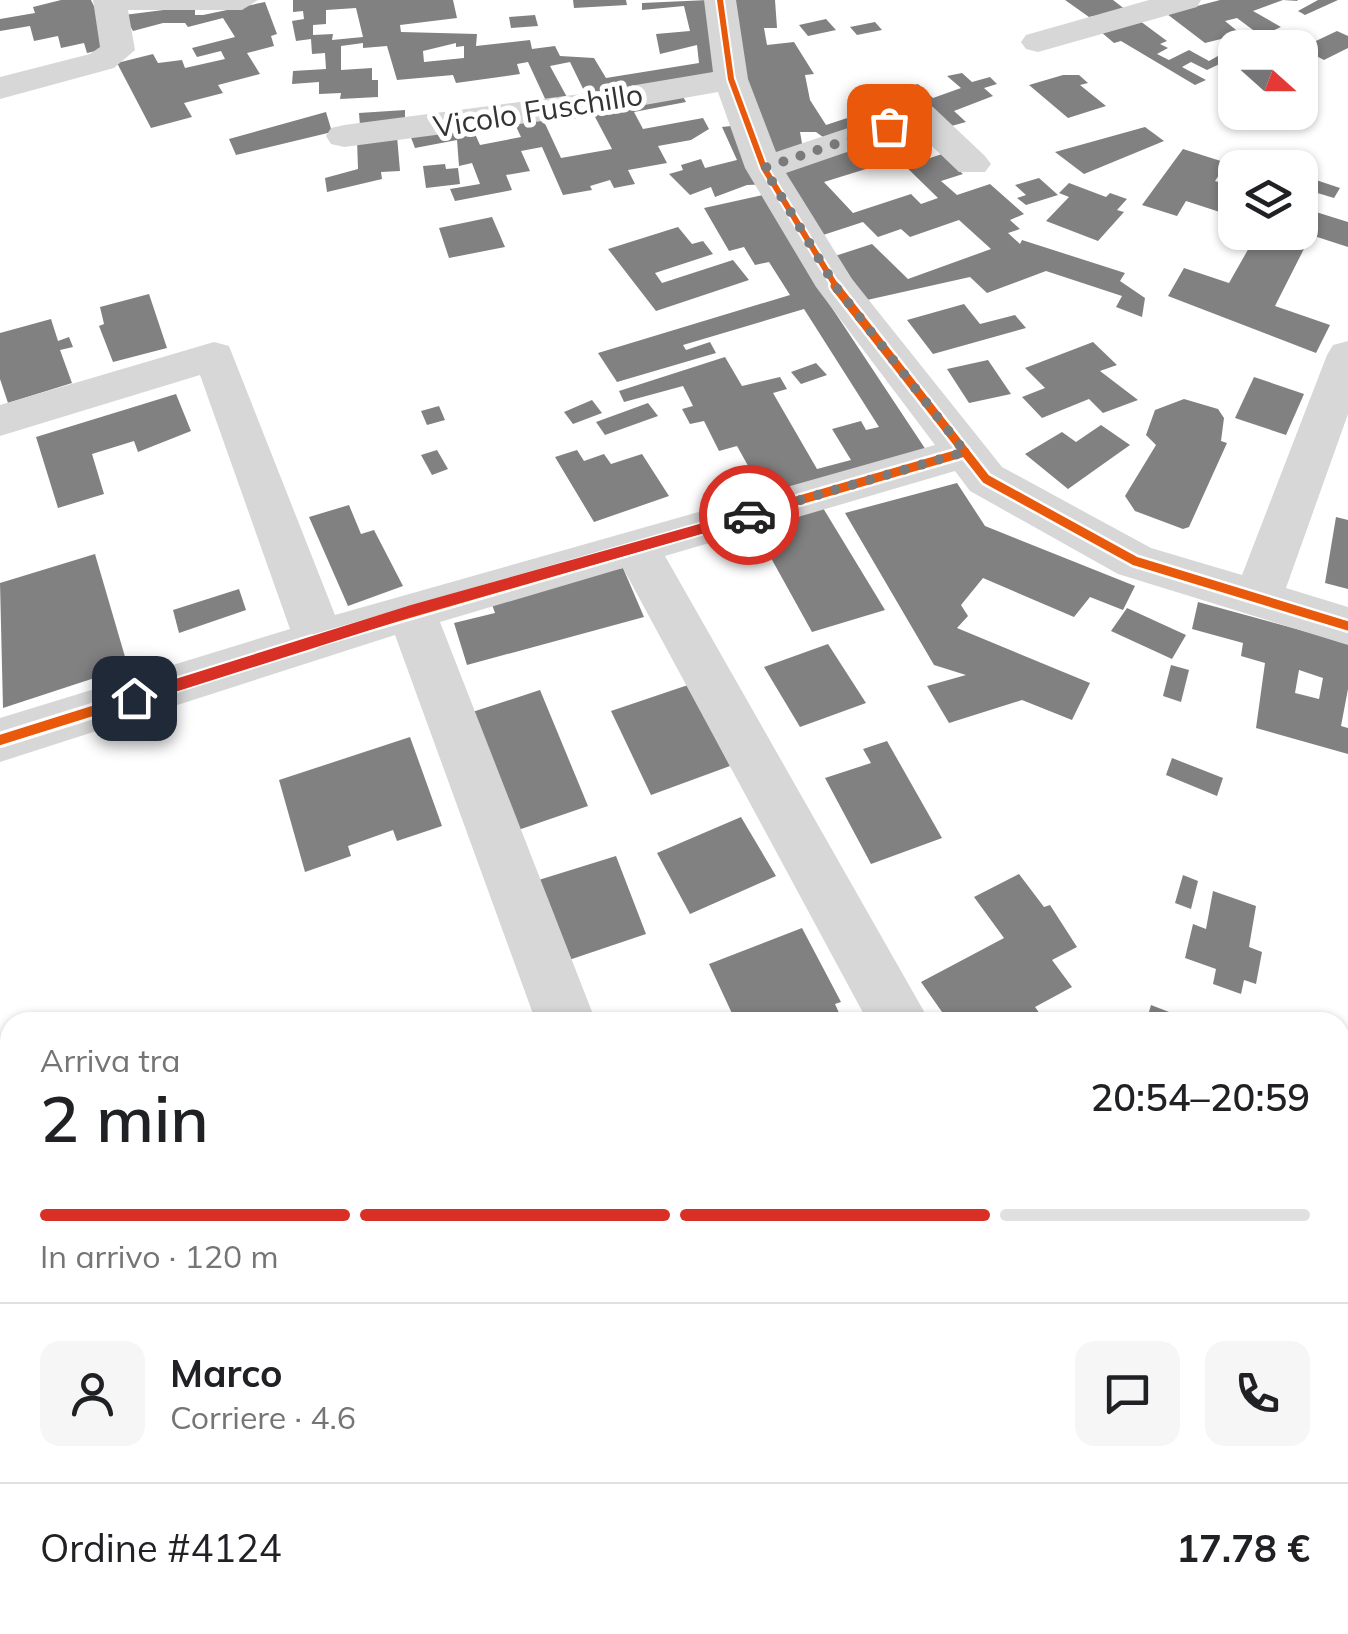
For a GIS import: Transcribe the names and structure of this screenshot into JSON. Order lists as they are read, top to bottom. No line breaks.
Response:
{"streets":{"street":["Vicolo Fuschillo"]},"north":"right","page":{"heading":["2 min","Arriva tra","20:54–20:59"],"panel":["Marco","Corriere · 4.6","Ordine #4124","17.78 €"],"bar":"In arrivo · 120 m"}}
